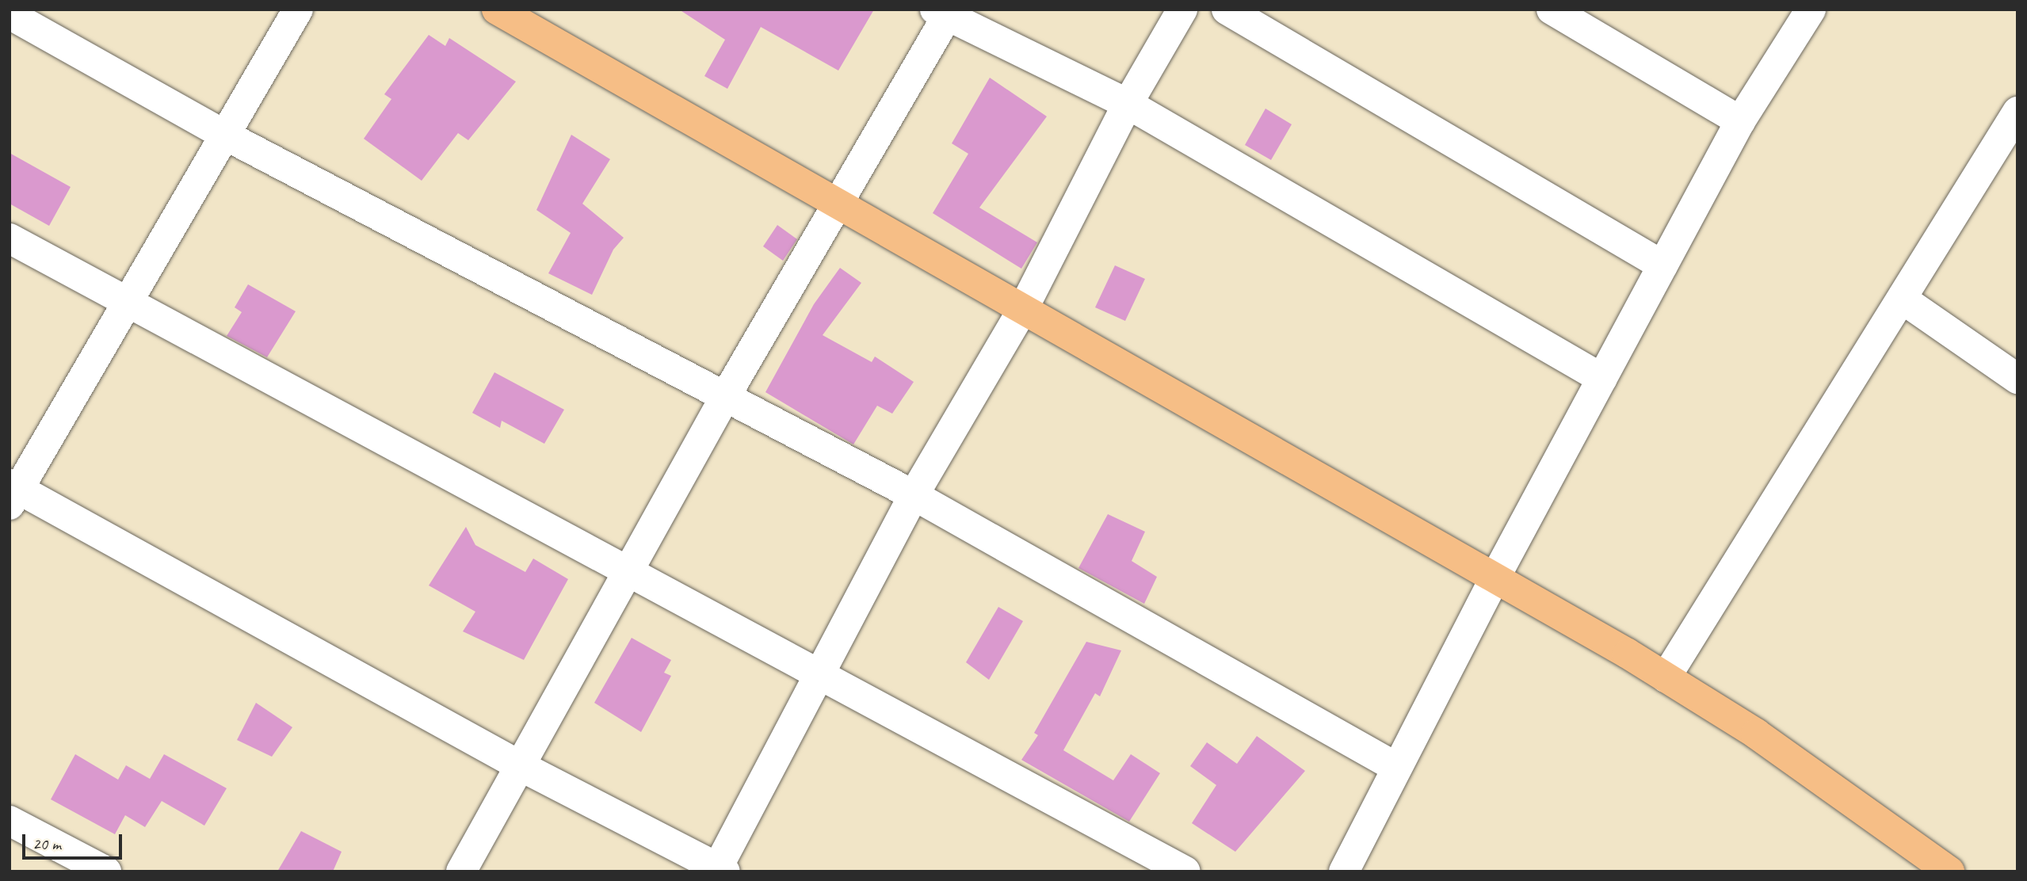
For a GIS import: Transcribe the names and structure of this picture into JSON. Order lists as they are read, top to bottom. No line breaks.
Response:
{"scale_bar":"20 m"}
